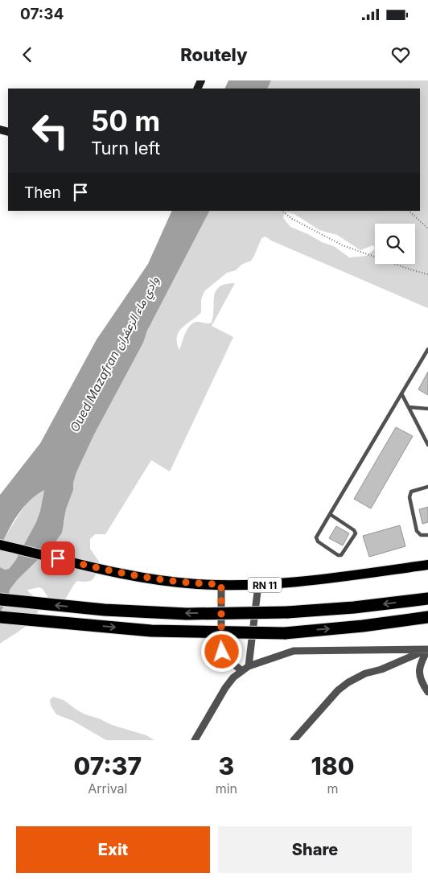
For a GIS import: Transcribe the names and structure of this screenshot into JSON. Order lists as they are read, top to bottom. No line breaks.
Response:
{"streets":{"main road":["RN 11"]},"water":["Oued Mazafran وادي ماء الزعفران"],"page":{"status":"07:34","header":"Routely","turn":["50 m","Turn left"],"then":"Then","eta":["07:37","Arrival","3","min","180","m"],"buttons":["Exit","Share"]}}
